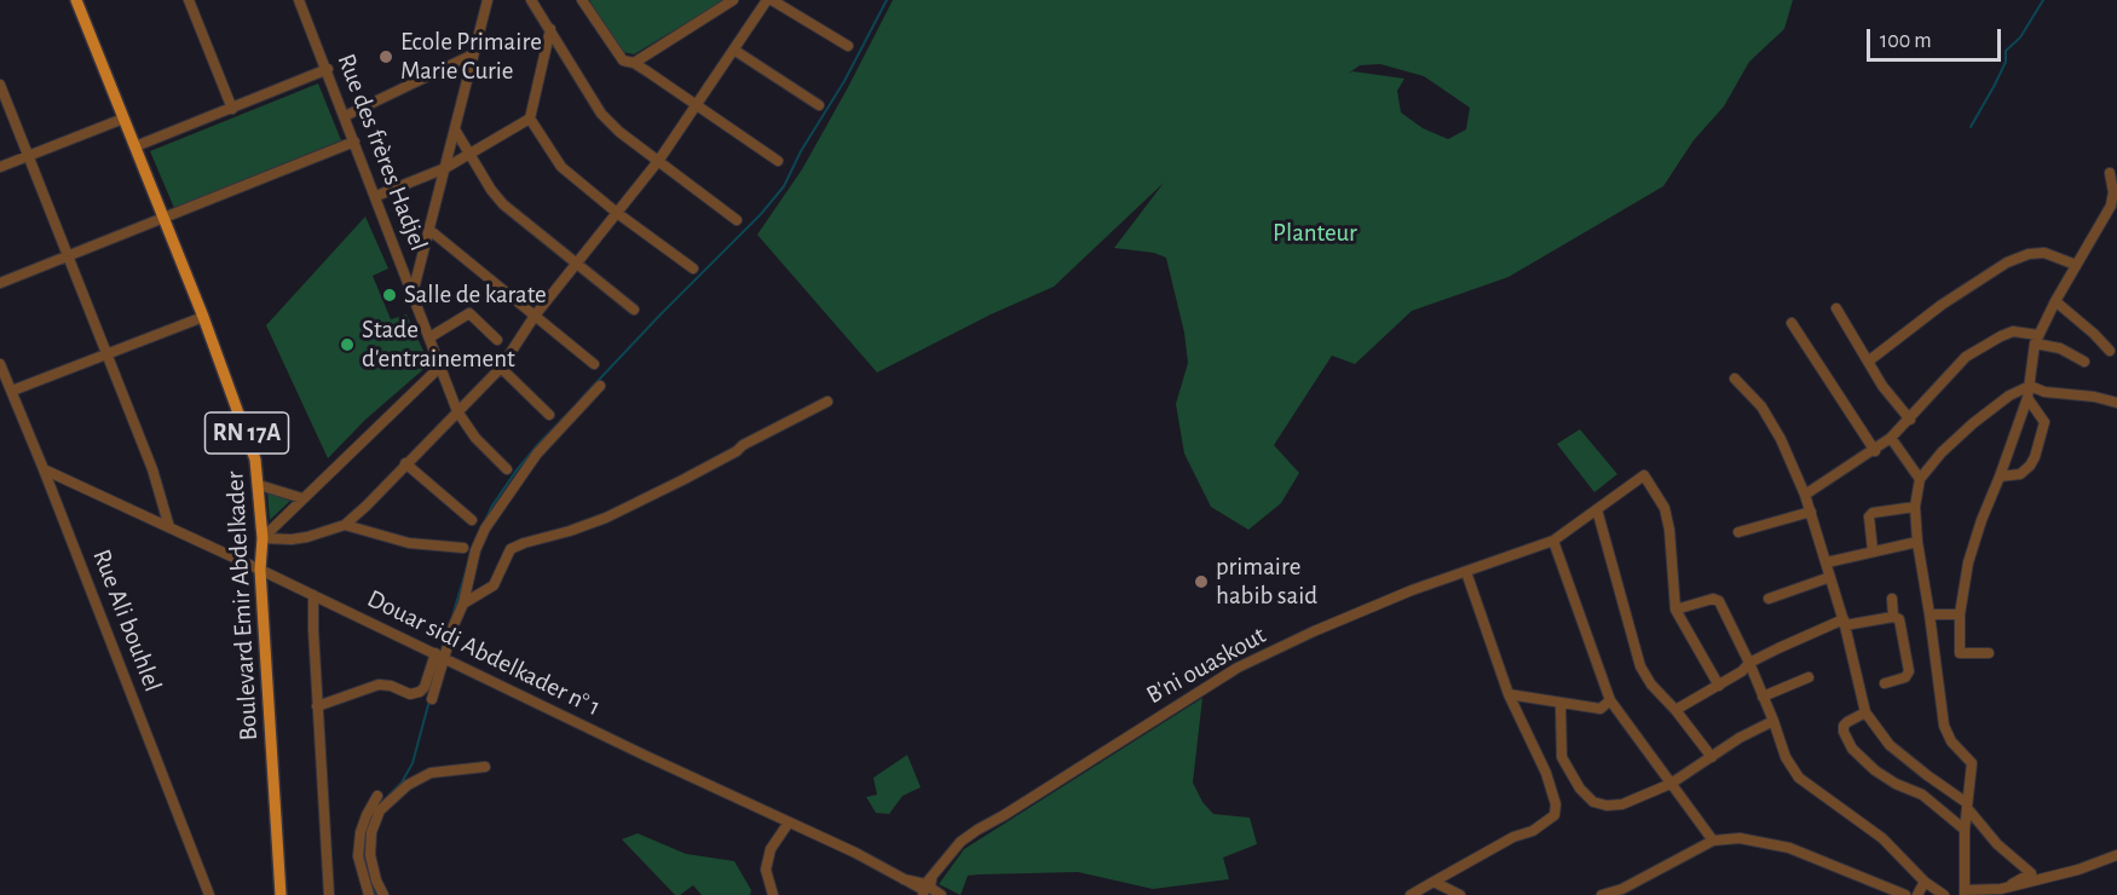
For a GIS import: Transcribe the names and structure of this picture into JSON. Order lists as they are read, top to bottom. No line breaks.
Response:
{"streets":{"main road":["RN 17A","Boulevard Emir Abdelkader"],"street":["Rue des frères Hadjel","Rue Ali bouhlel","Douar sidi Abdelkader n° 1","B'ni ouaskout"]},"crossings":[["Boulevard Emir Abdelkader","Douar sidi Abdelkader n° 1"],["Rue Ali bouhlel","Douar sidi Abdelkader n° 1"],["Douar sidi Abdelkader n° 1","B'ni ouaskout"]],"parks":["Planteur"],"places":["Ecole Primaire Marie Curie","Salle de karate","Stade d'entrainement","primaire habib said"],"scale_bar":"100 m"}
